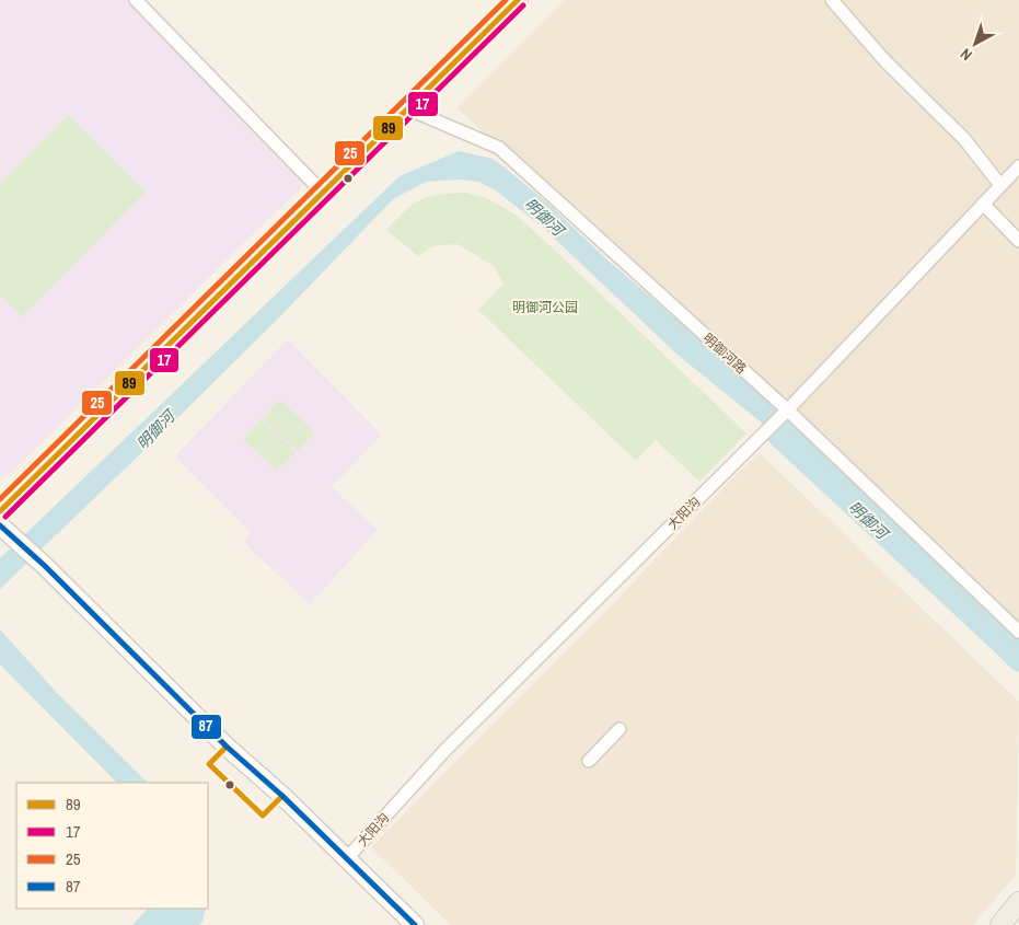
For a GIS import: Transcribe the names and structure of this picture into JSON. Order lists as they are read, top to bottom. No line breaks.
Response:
{"streets":{"street":["明御河路","大阳沟"]},"crossings":[["明御河路","大阳沟"]],"water":["明御河"],"parks":["明御河公园"],"lines":["transit line 89","transit line 25","transit line 17","transit line 87"],"legend":["89","17","25","87"],"north":"bottom left"}
